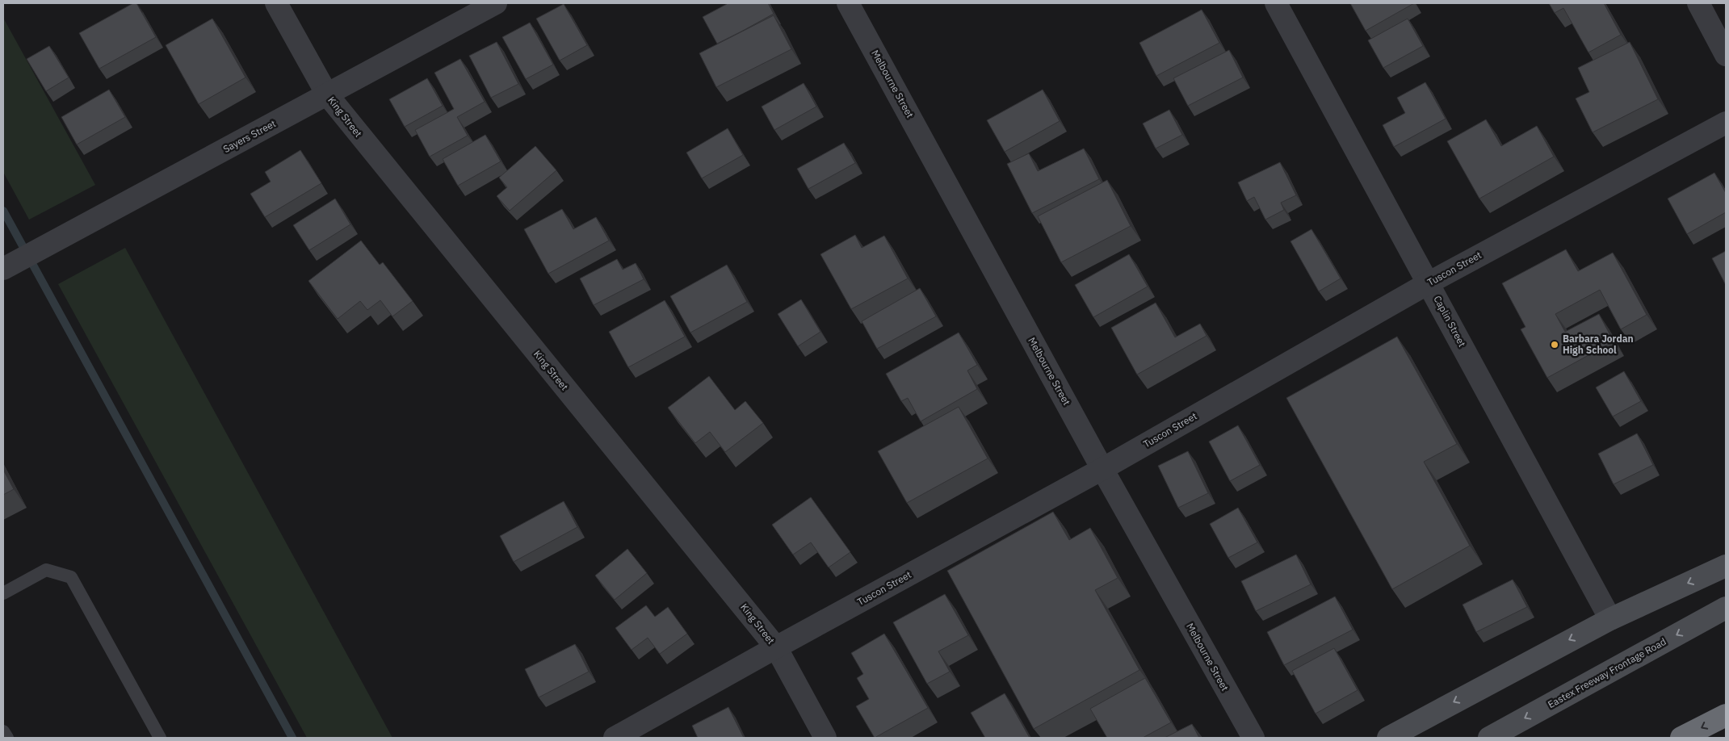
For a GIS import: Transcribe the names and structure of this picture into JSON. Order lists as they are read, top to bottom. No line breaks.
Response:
{"streets":{"main road":["Eastex Freeway Frontage Road"],"street":["Melbourne Street","King Street","Sayers Street","Tuscon Street","Caplin Street"]},"crossings":[["Melbourne Street","Tuscon Street"],["King Street","Sayers Street"],["King Street","Tuscon Street"],["Tuscon Street","Caplin Street"]],"places":["Barbara Jordan High School"]}
